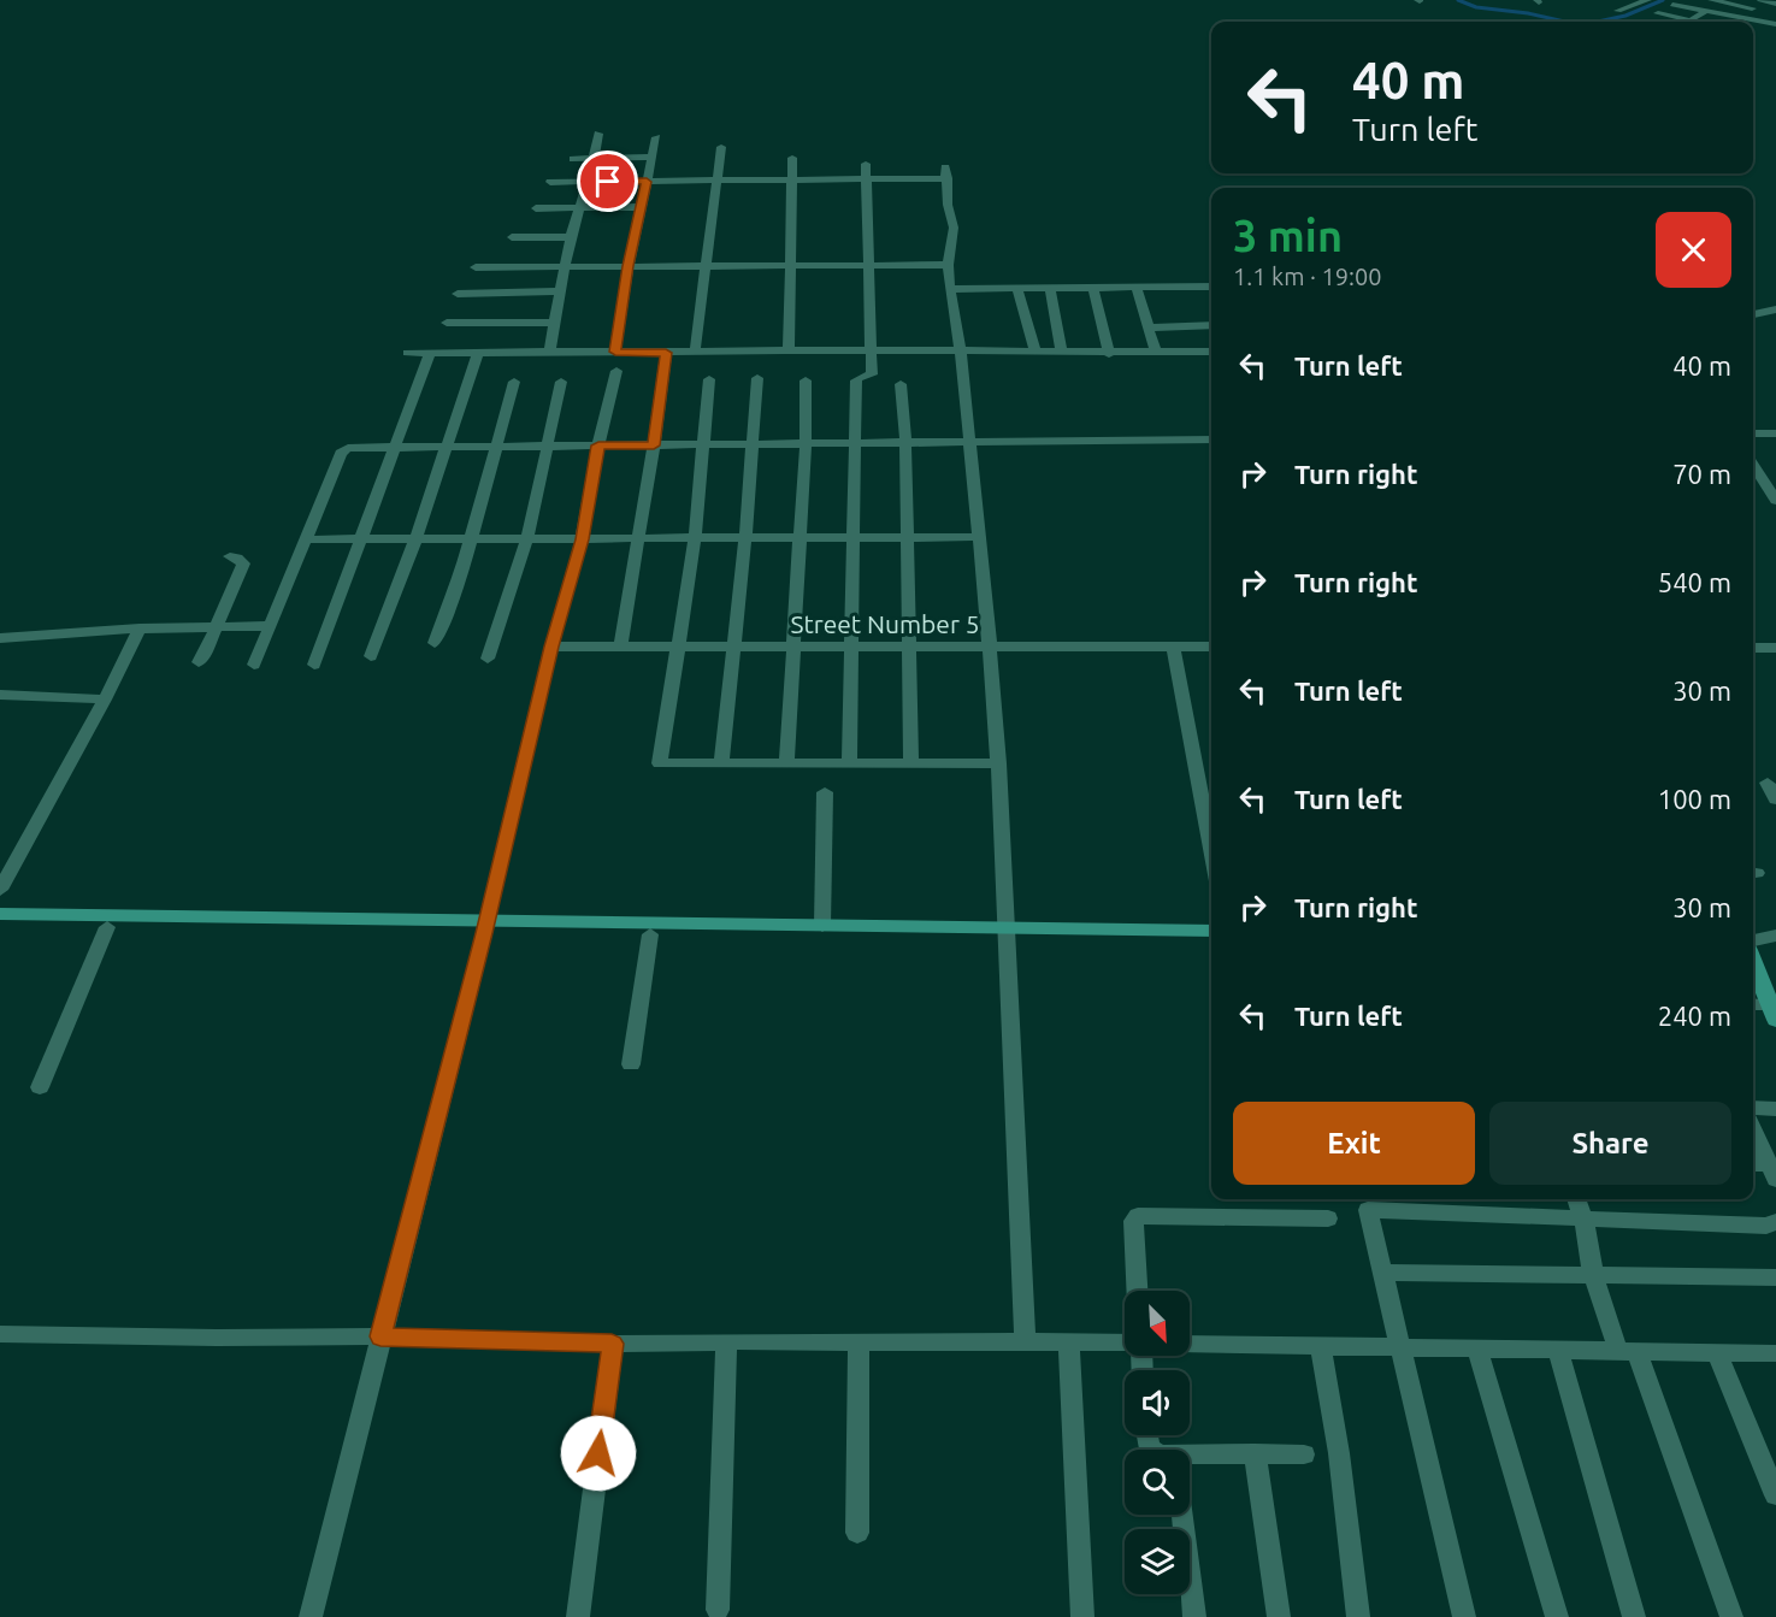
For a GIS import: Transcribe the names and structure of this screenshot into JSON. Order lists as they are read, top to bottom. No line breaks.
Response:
{"streets":{"street":["Street Number 5"]},"north":"bottom right","page":{"turn":["40 m","Turn left"],"heading":["3 min","1.1 km · 19:00"],"list":[{"name":"Turn left","value":"40 m"},{"name":"Turn right","value":"70 m"},{"name":"Turn right","value":"540 m"},{"name":"Turn left","value":"30 m"},{"name":"Turn left","value":"100 m"},{"name":"Turn right","value":"30 m"},{"name":"Turn left","value":"240 m"}],"buttons":["Exit","Share"]}}
